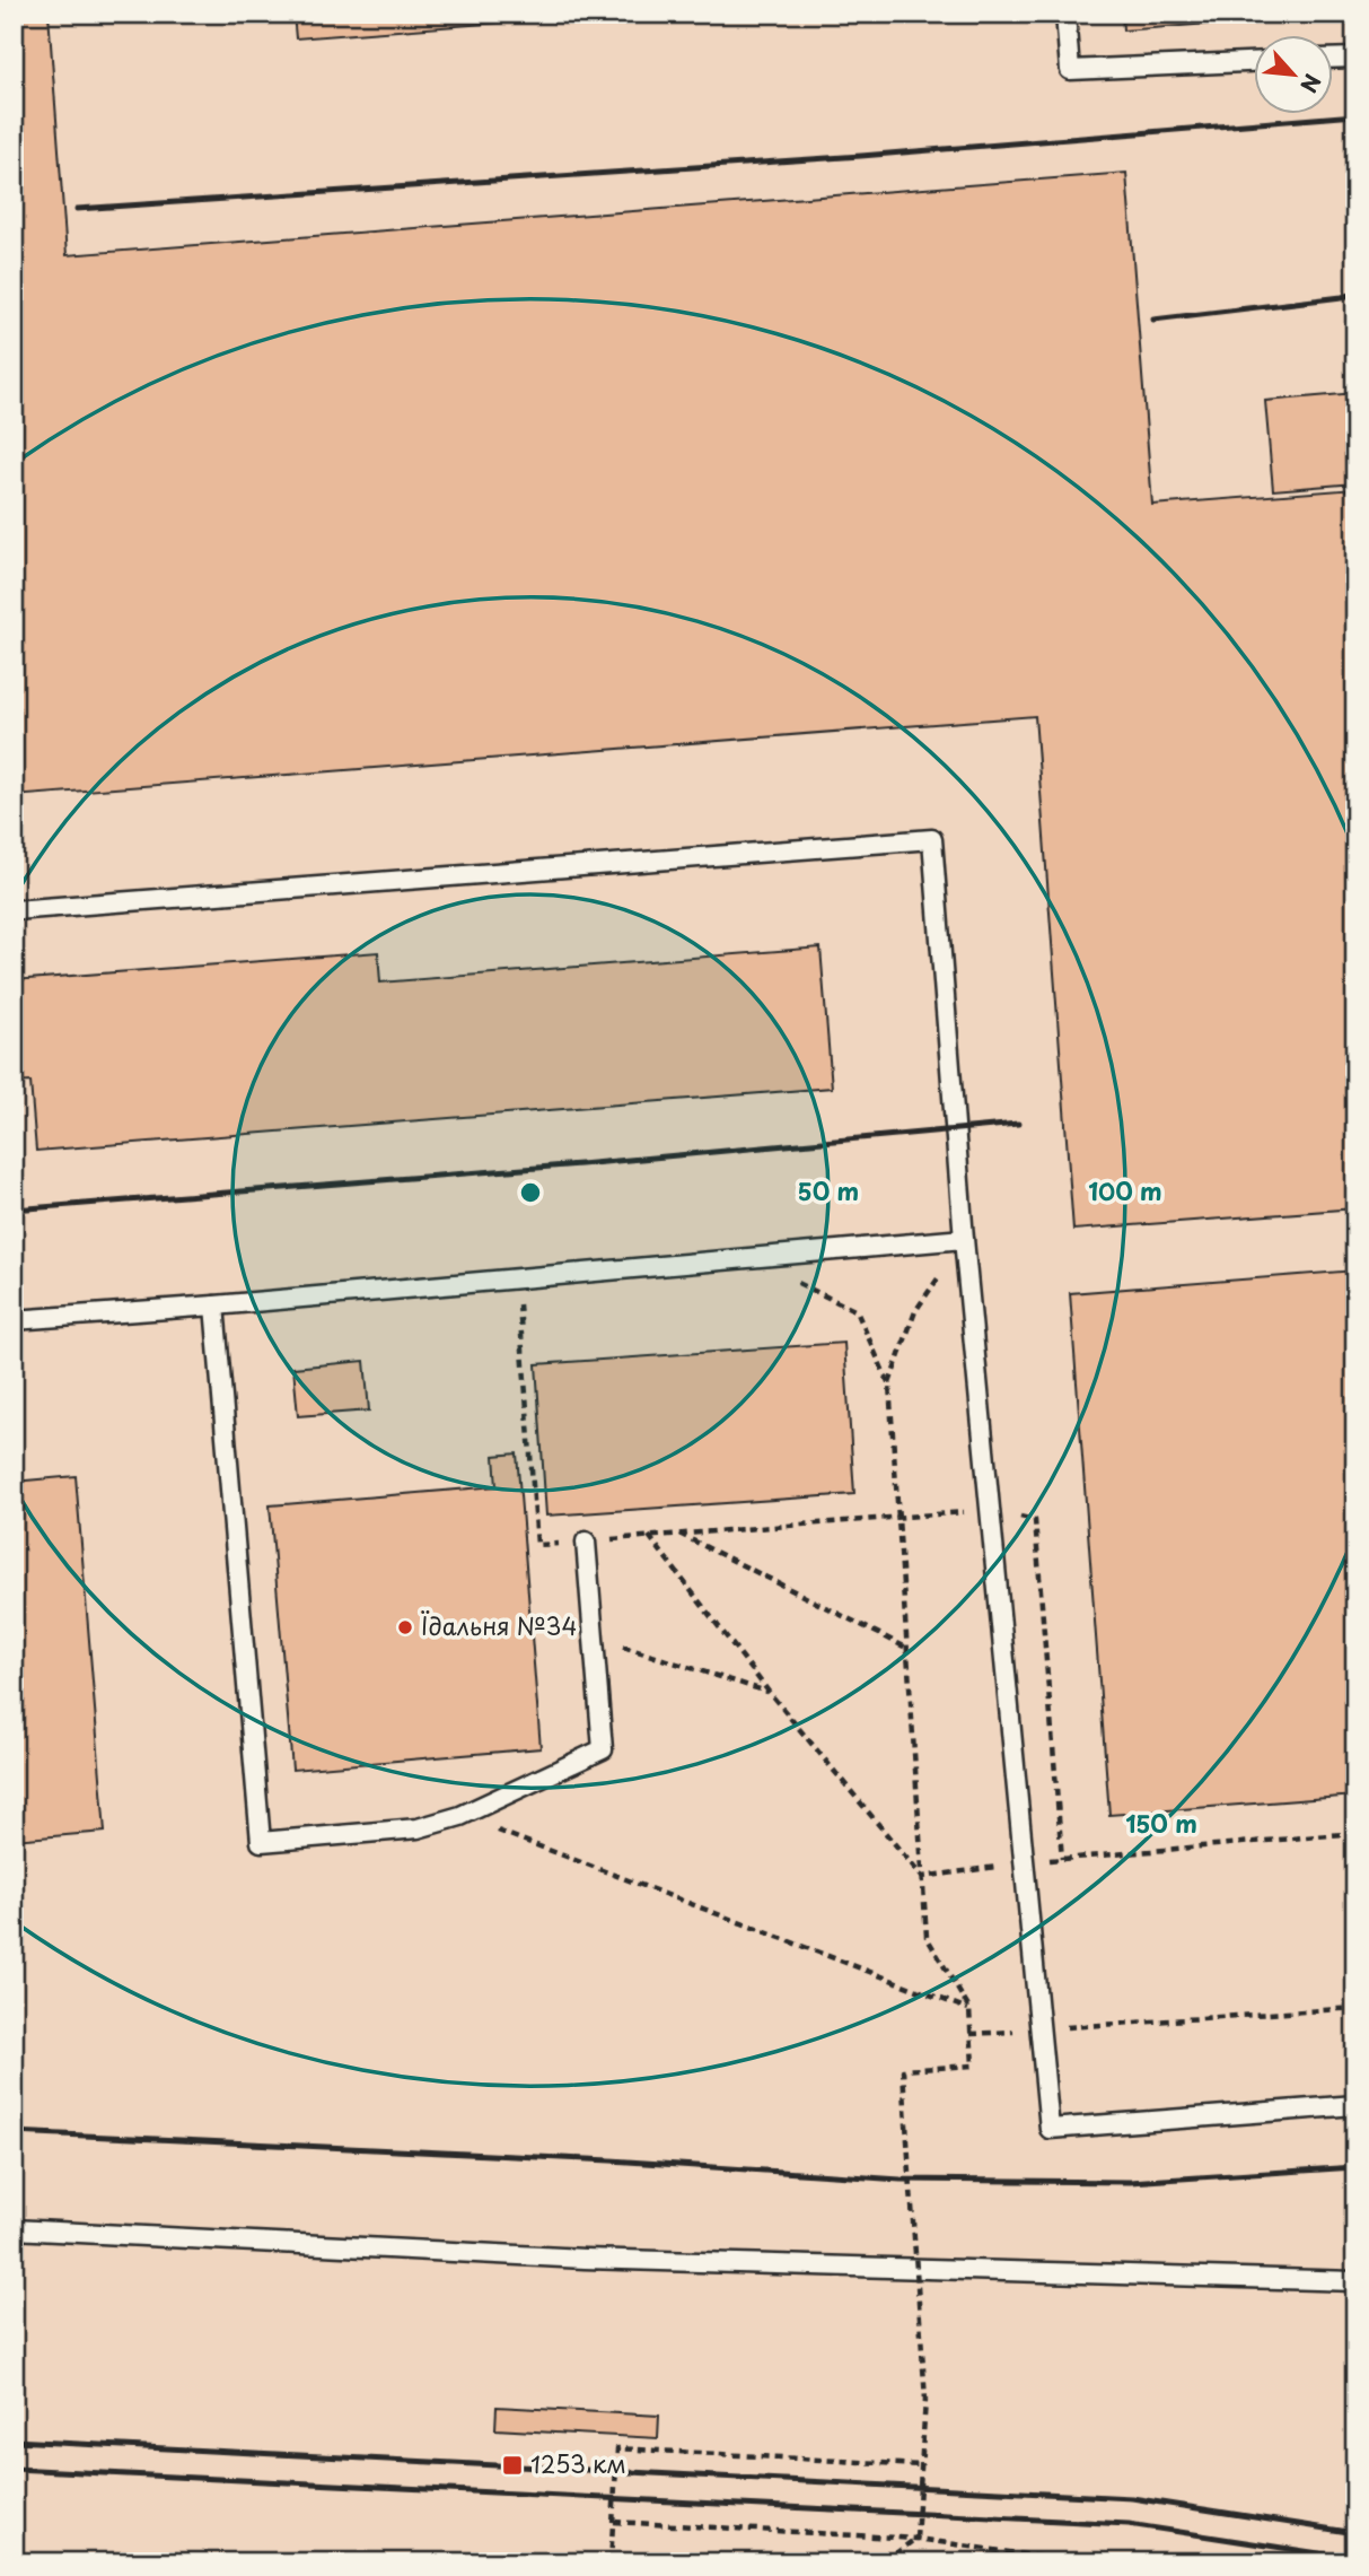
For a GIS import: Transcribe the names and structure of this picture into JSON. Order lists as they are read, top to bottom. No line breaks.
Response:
{"places":{"other":["Їдальня №34"],"transit":["1253 км"]},"north":"bottom right","rings":["50 m","100 m","150 m"]}
